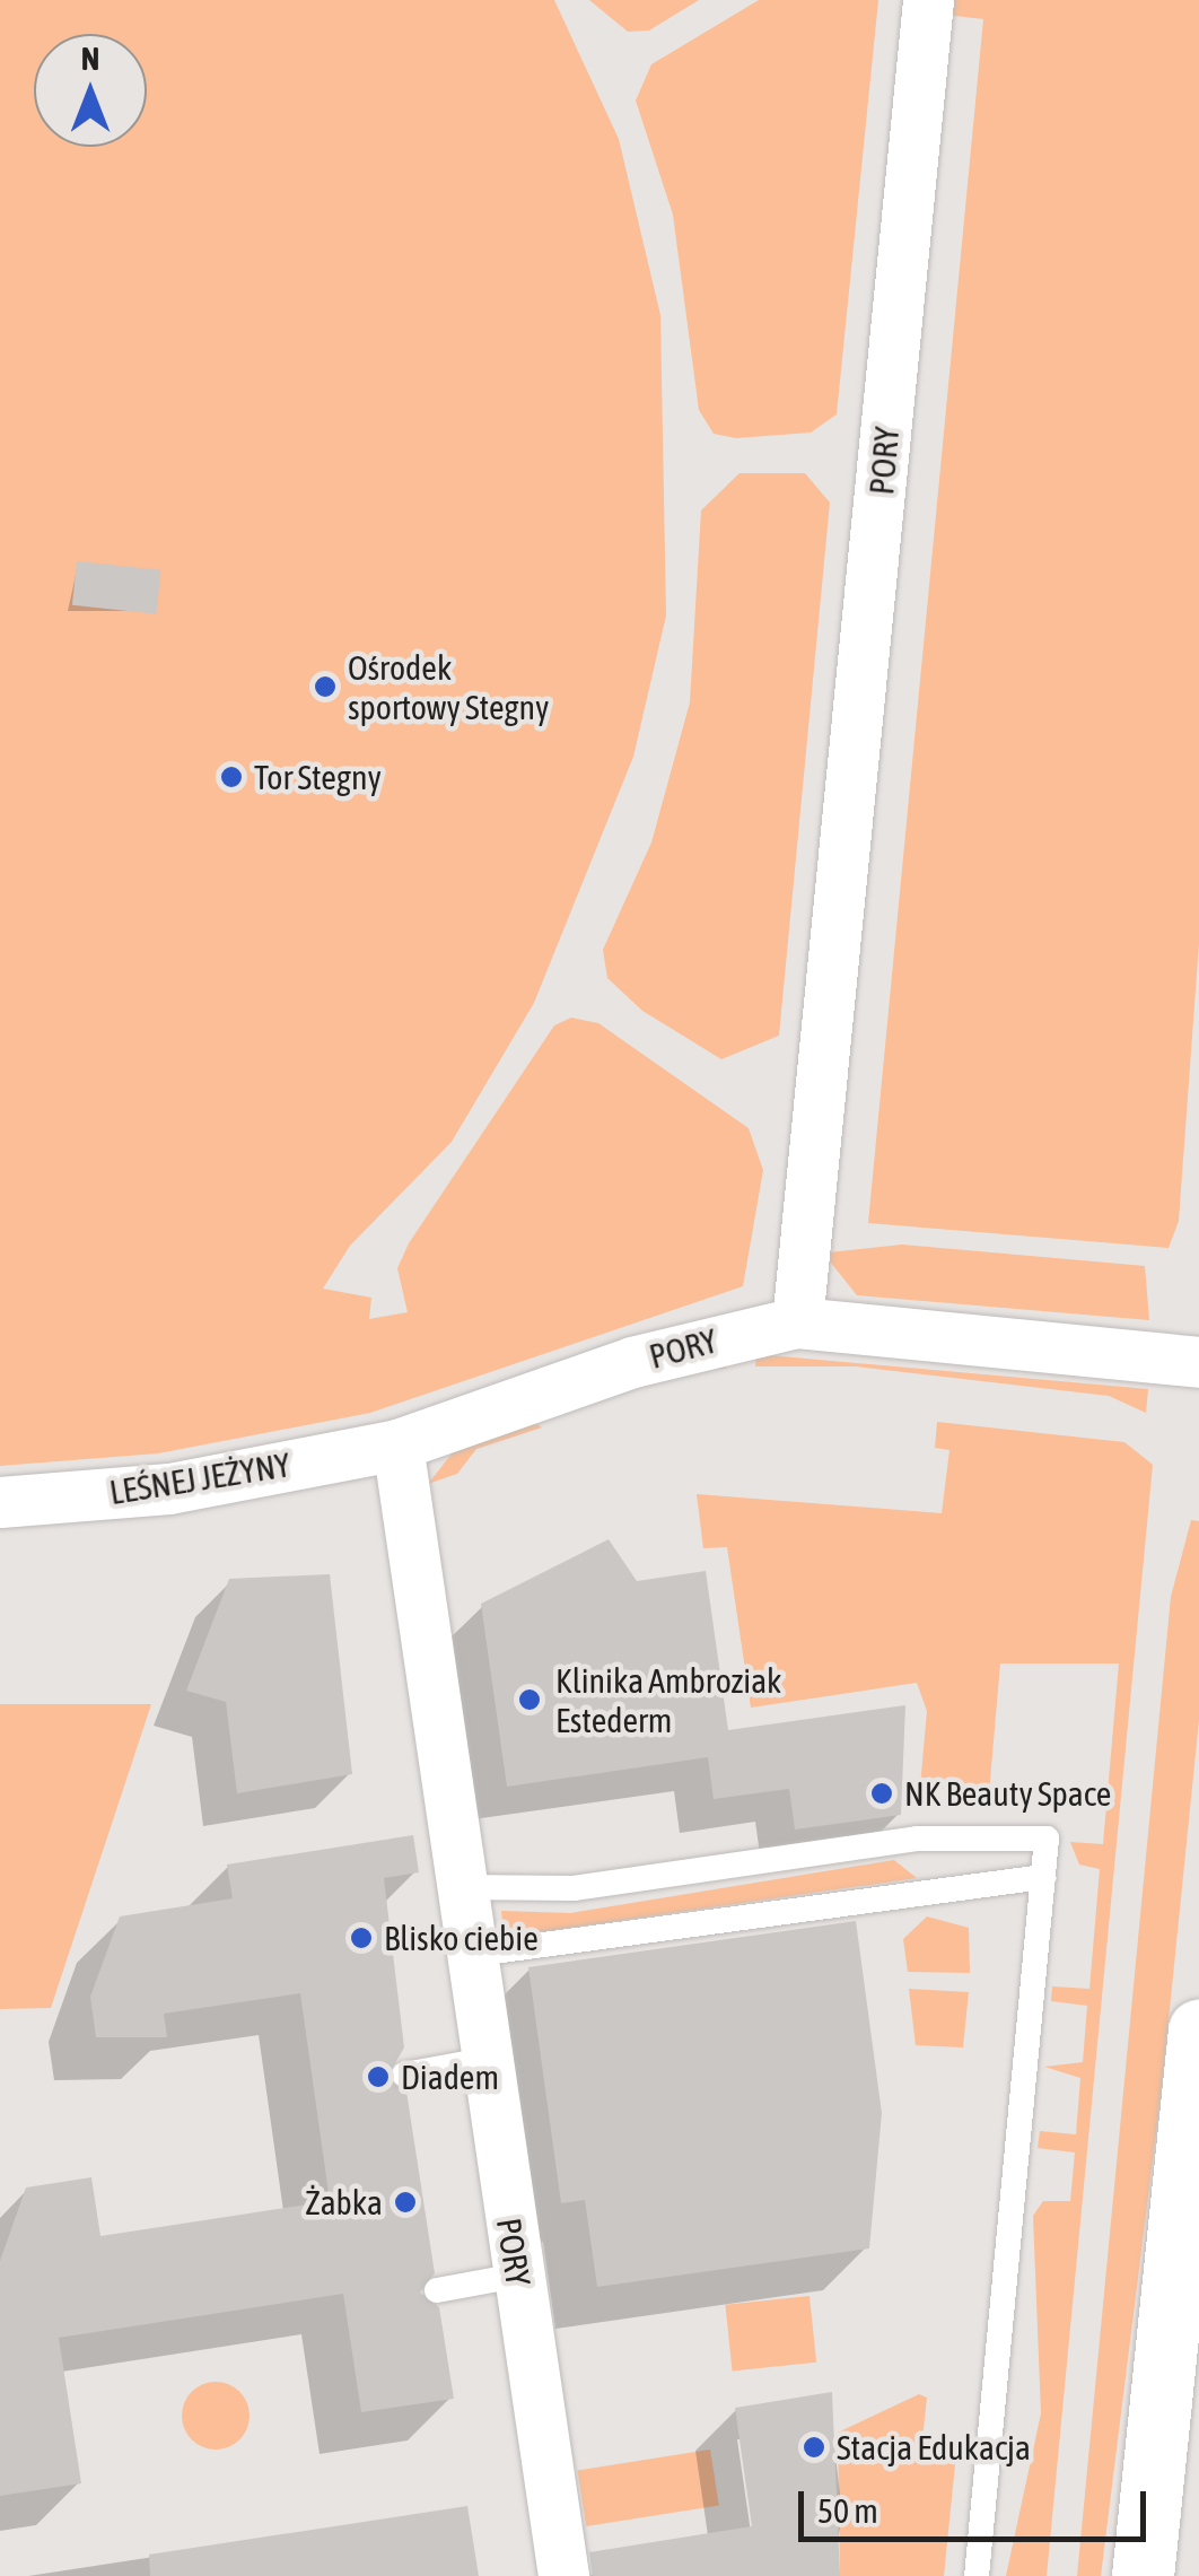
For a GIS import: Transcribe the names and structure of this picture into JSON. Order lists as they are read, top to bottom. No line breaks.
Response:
{"streets":{"street":["PORY","LEŚNEJ JEŻYNY"]},"crossings":[["PORY","LEŚNEJ JEŻYNY"]],"places":["Ośrodek sportowy Stegny","Tor Stegny","Klinika Ambroziak Estederm","NK Beauty Space","Blisko ciebie","Diadem","Żabka","Stacja Edukacja"],"scale_bar":"50 m","north":"top"}
